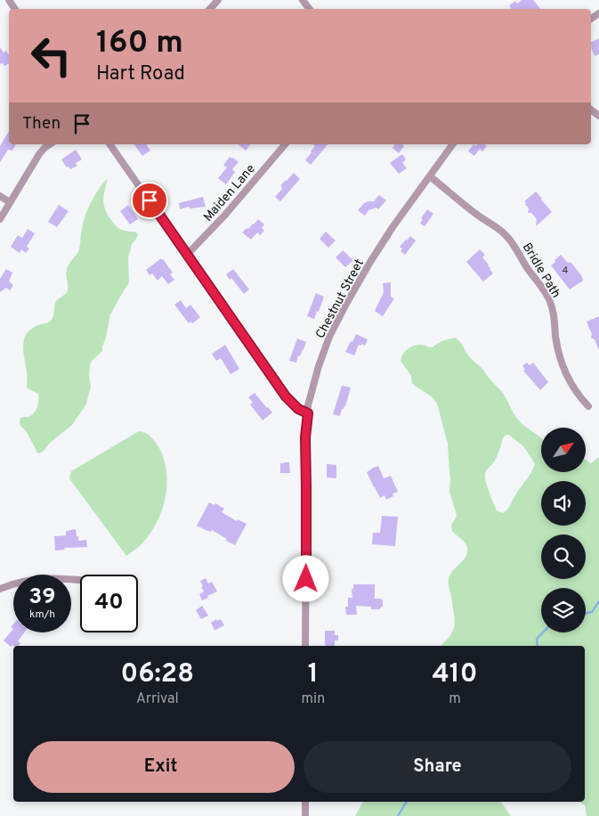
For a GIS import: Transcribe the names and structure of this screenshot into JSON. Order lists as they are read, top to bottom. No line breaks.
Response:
{"streets":{"street":["Maiden Lane","Bridle Path","Chestnut Street"]},"crossings":[["Bridle Path","Chestnut Street"]],"house_numbers":["4"],"north":"top right","page":{"turn":["160 m","Hart Road"],"then":"Then","speed":"39 km/h","limit":"40","eta":["06:28","Arrival","1","min","410","m"],"buttons":["Exit","Share"]}}
